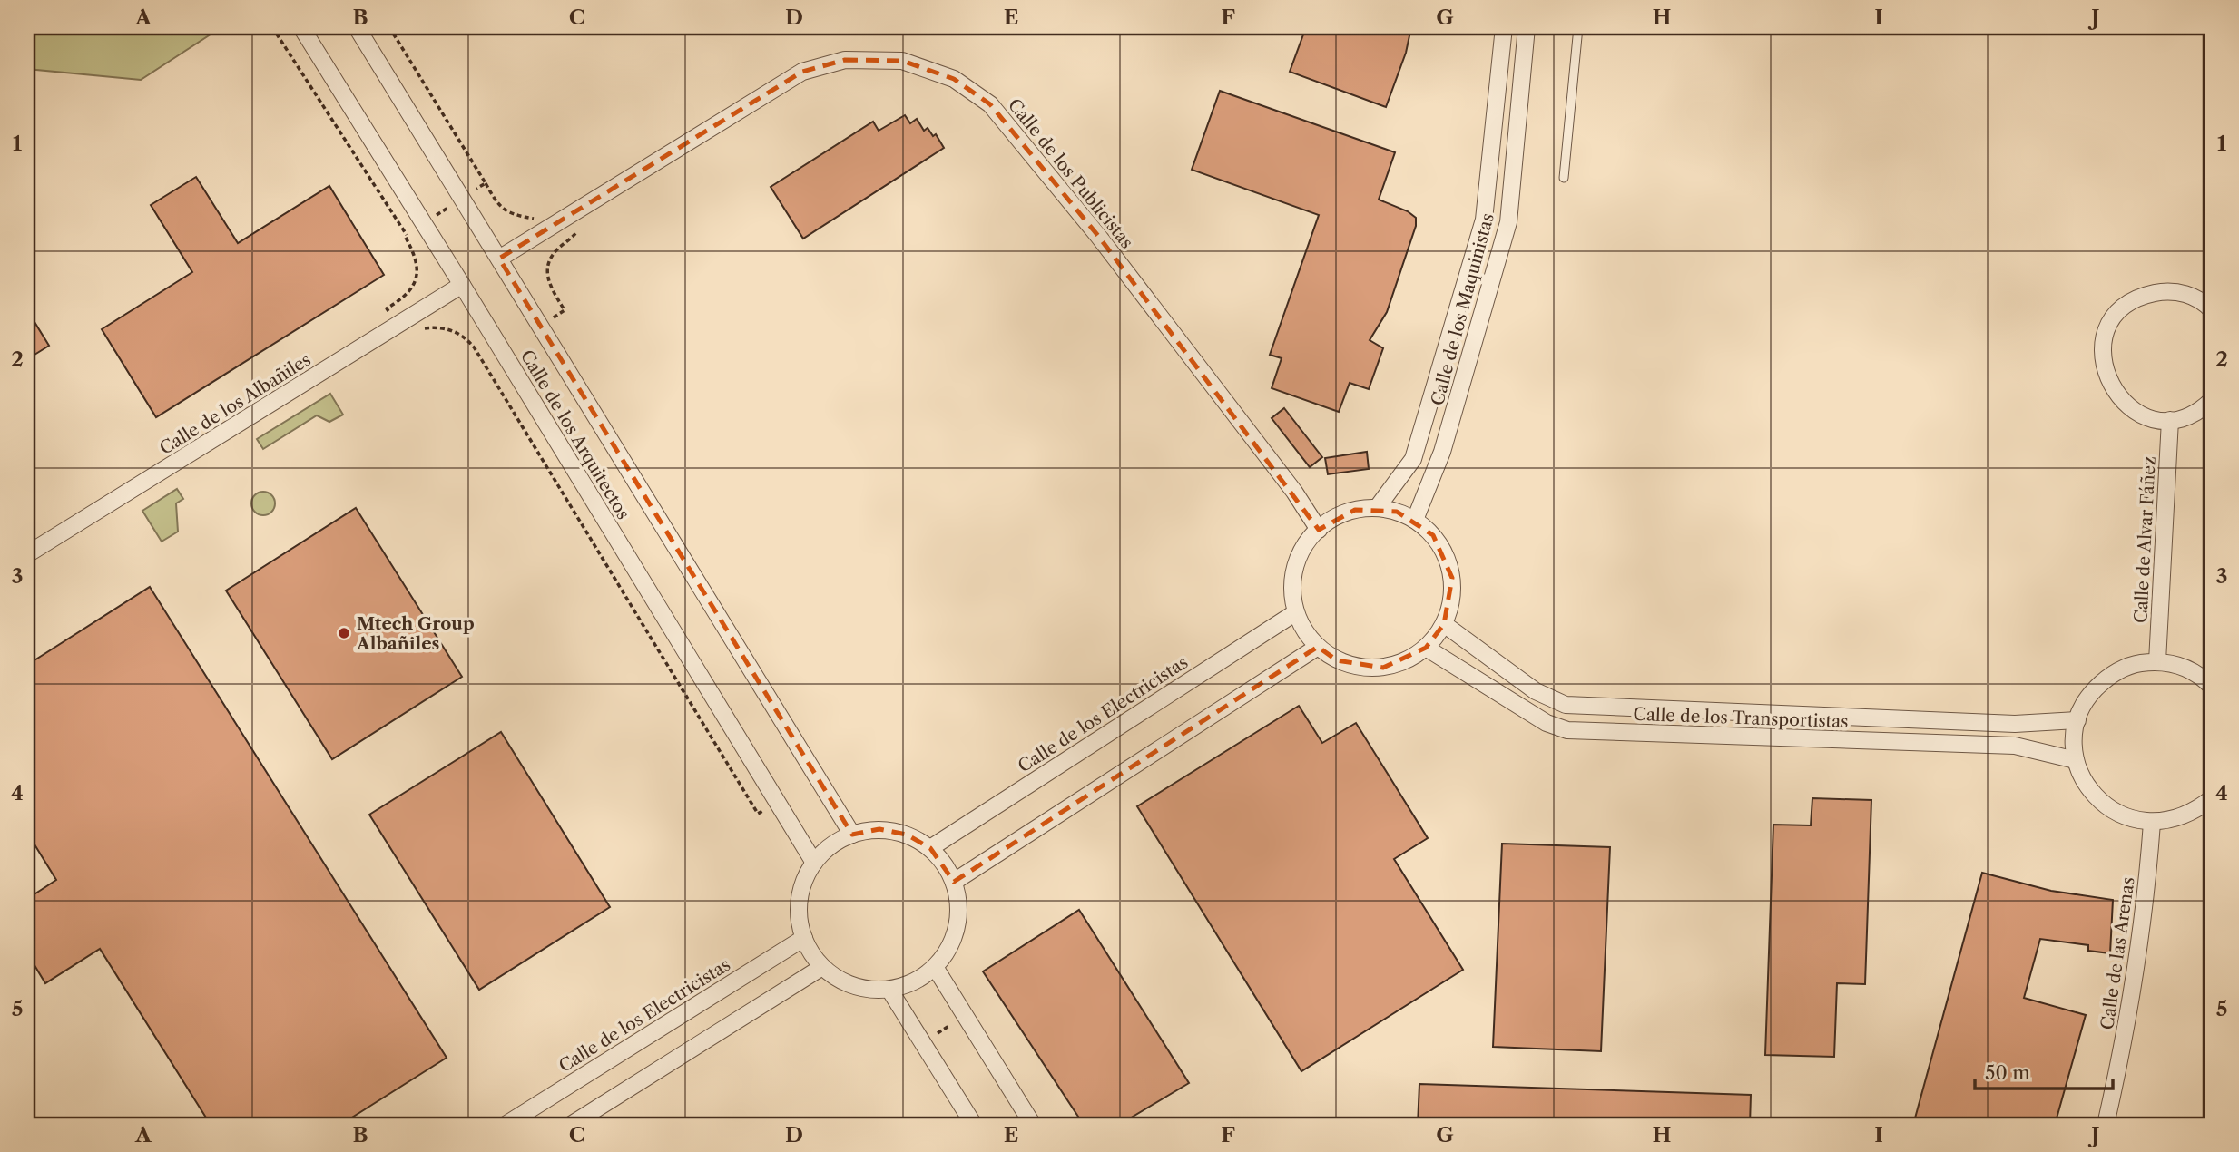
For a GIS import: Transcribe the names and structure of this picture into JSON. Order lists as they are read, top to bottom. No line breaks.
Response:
{"streets":{"street":["Calle de los Publicistas","Calle de los Maquinistas","Calle de los Albañiles","Calle de los Arquitectos","Calle de Alvar Fáñez","Calle de los Electricistas","Calle de los Transportistas","Calle de las Arenas"]},"crossings":[["Calle de los Publicistas","Calle de los Maquinistas"],["Calle de los Publicistas","Calle de los Arquitectos"],["Calle de los Publicistas","Calle de los Electricistas"],["Calle de los Publicistas","Calle de los Transportistas"],["Calle de los Maquinistas","Calle de los Electricistas"],["Calle de los Maquinistas","Calle de los Transportistas"],["Calle de los Albañiles","Calle de los Arquitectos"],["Calle de los Arquitectos","Calle de los Electricistas"],["Calle de los Electricistas","Calle de los Transportistas"]],"places":["Mtech Group Albañiles"],"scale_bar":"50 m","grid":{"columns":["A","B","C","D","E","F","G","H","I","J"],"rows":["1","2","3","4","5"]}}
